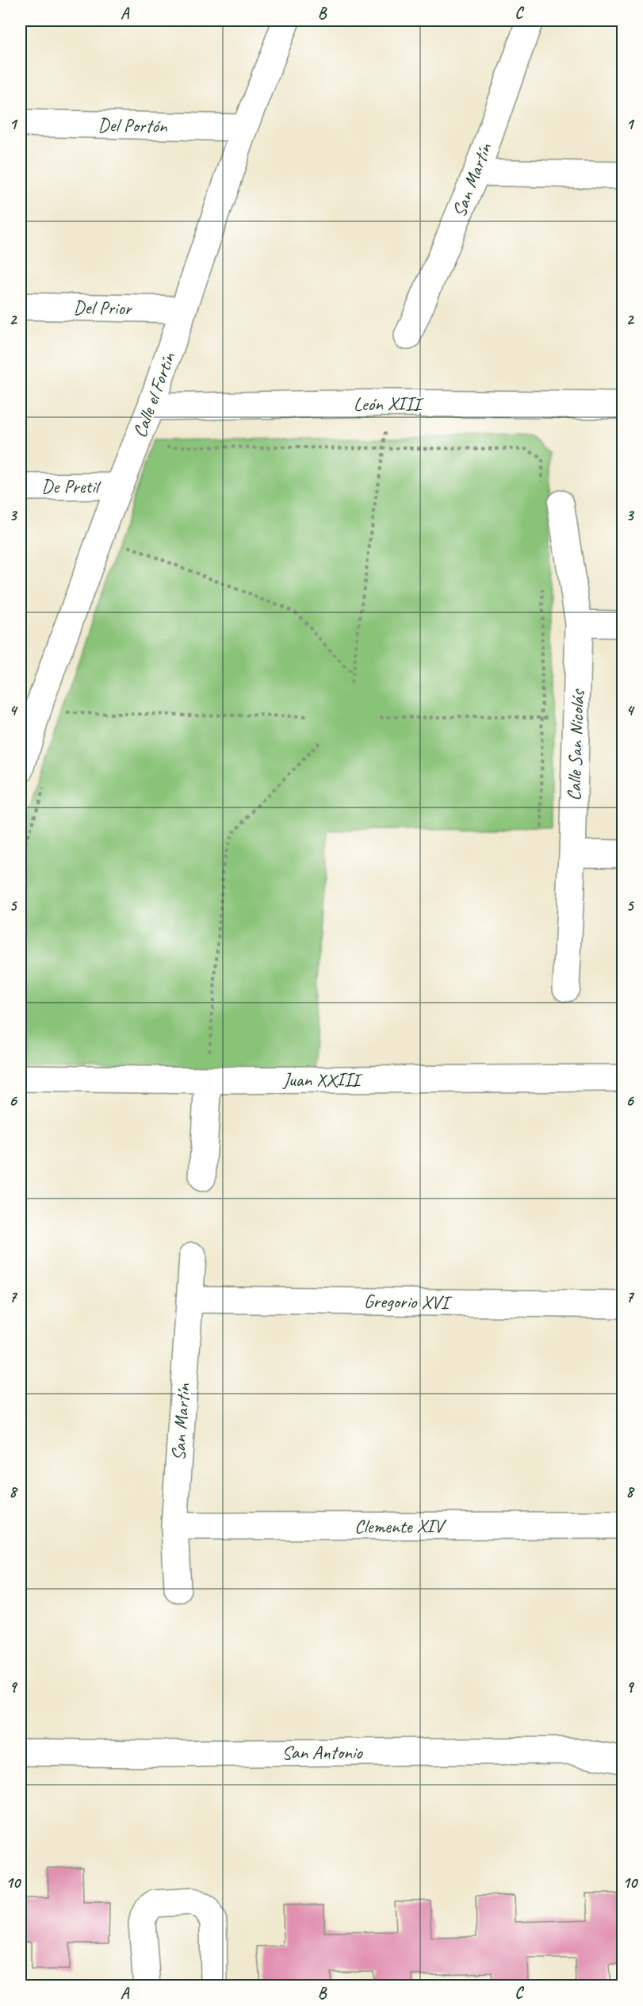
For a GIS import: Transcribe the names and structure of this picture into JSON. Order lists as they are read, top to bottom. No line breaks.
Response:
{"streets":{"street":["Del Portón","San Martín","Del Prior","Calle el Fortín","León XIII","De Pretil","Calle San Nicolás","Juan XXIII","Gregorio XVI","Clemente XIV","San Antonio"]},"crossings":[["Del Portón","Calle el Fortín"],["San Martín","Gregorio XVI"],["San Martín","Clemente XIV"],["Del Prior","Calle el Fortín"],["Calle el Fortín","León XIII"],["Calle el Fortín","De Pretil"]],"grid":{"columns":["A","B","C"],"rows":["1","2","3","4","5","6","7","8","9","10"]}}
